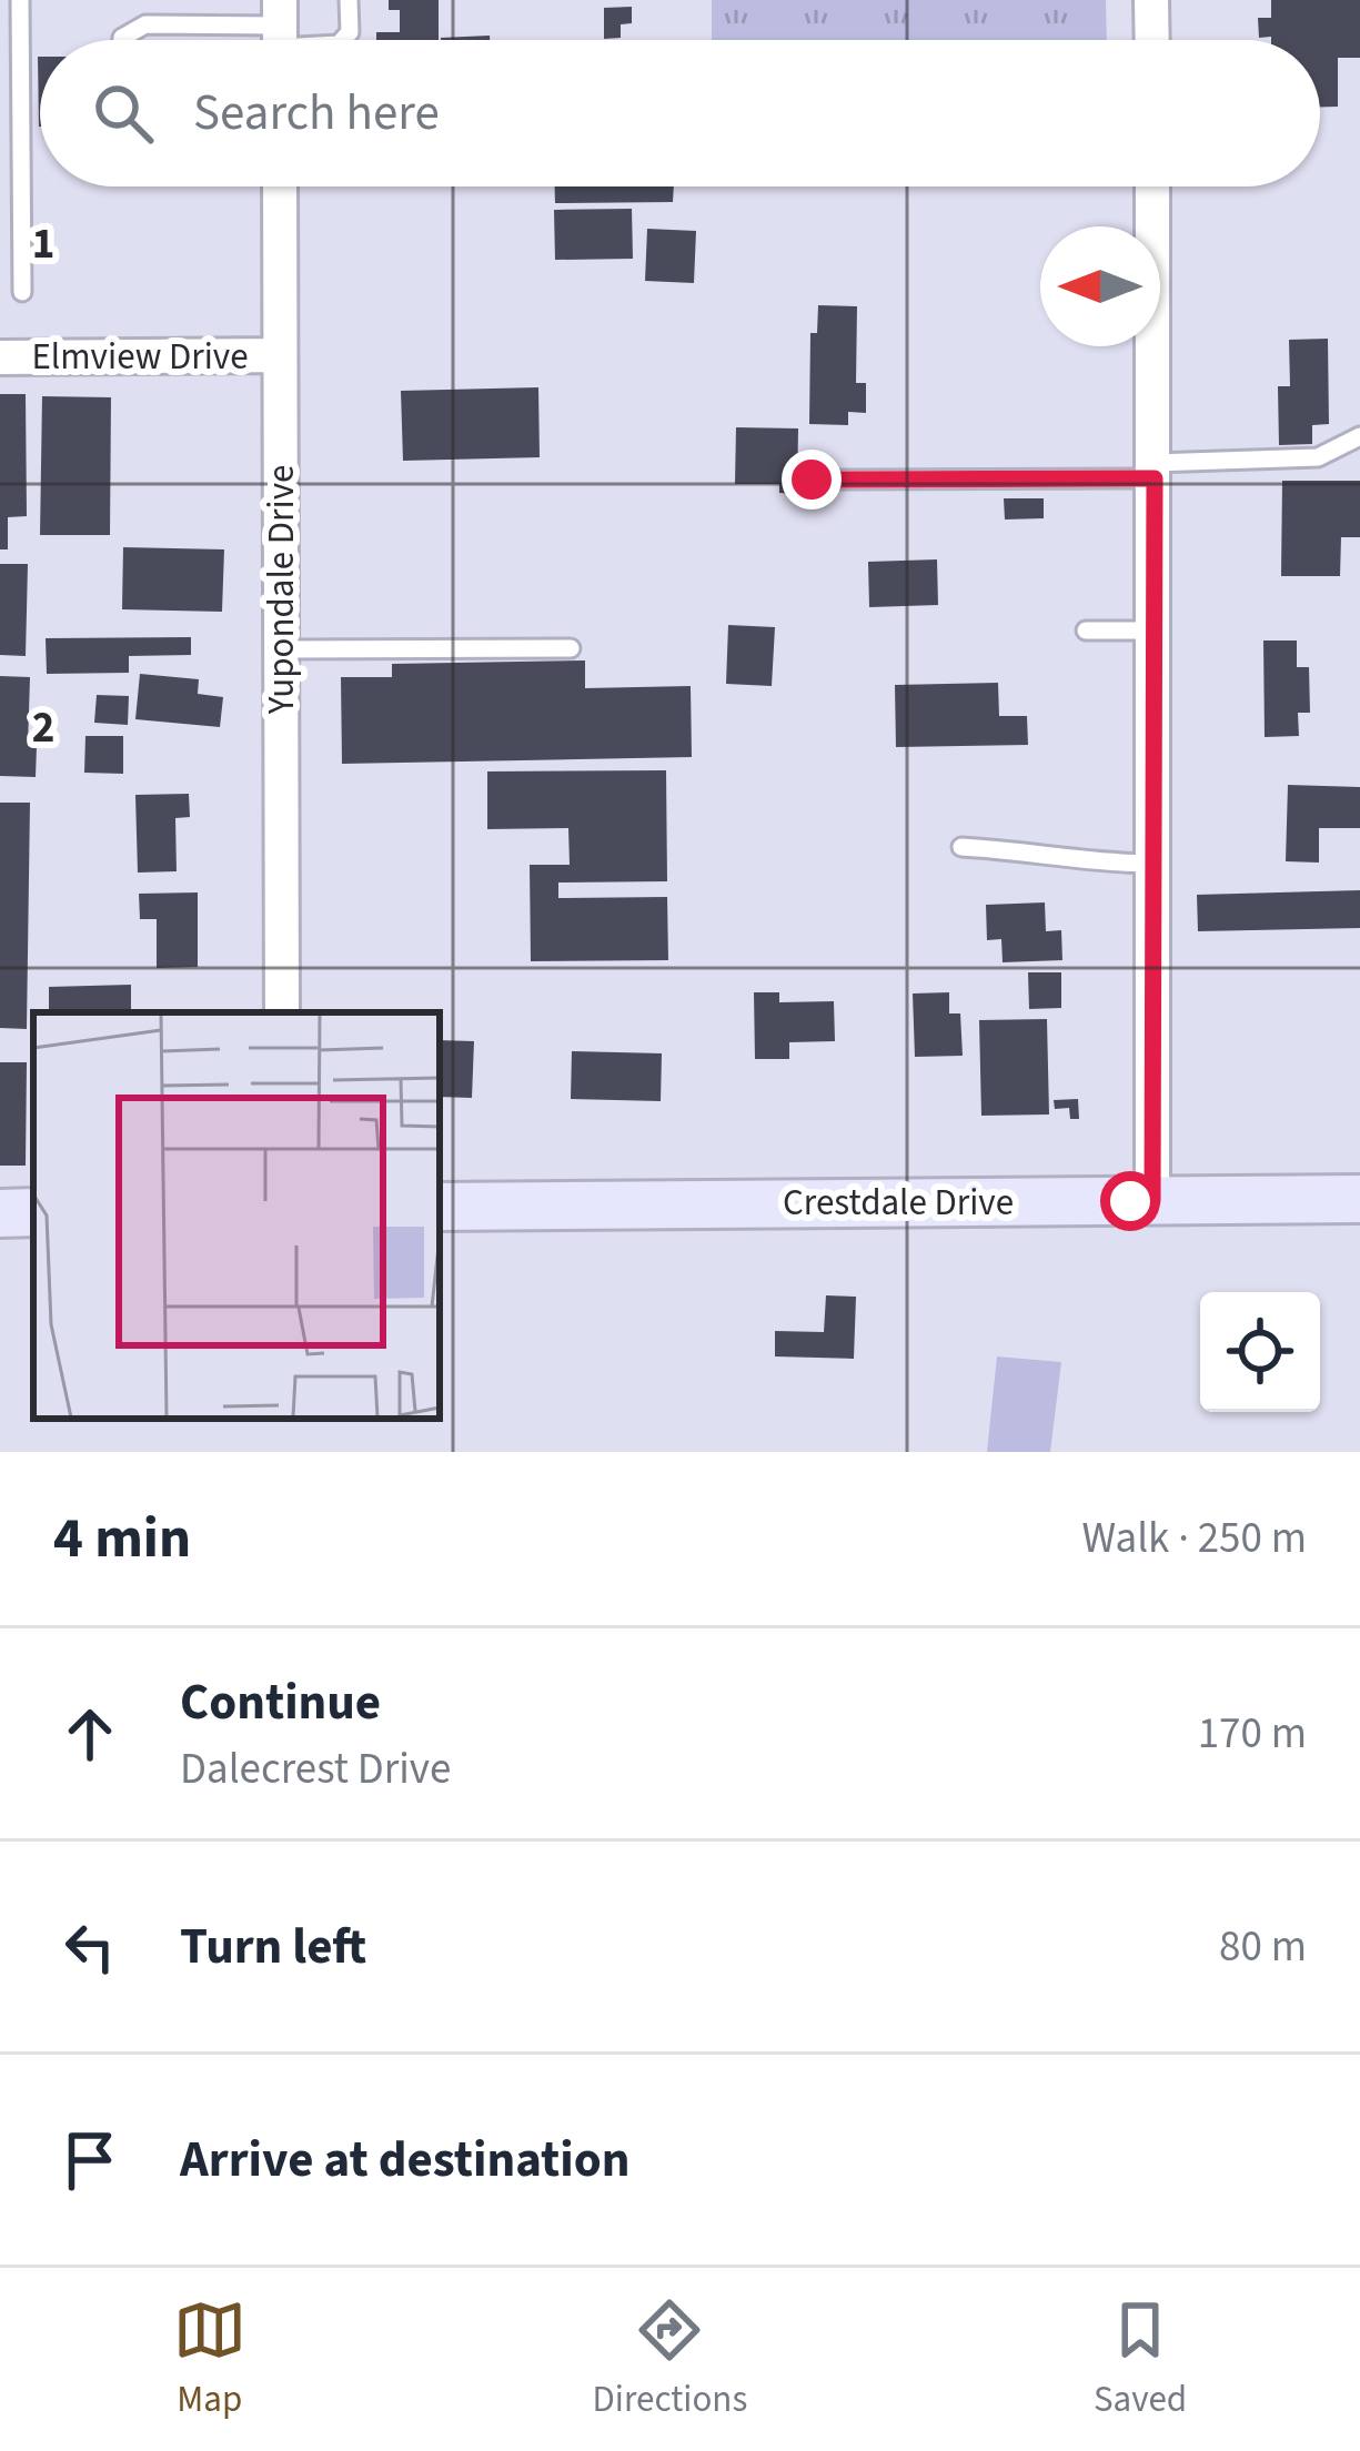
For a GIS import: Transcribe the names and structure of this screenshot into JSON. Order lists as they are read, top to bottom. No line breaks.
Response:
{"streets":{"street":["Elmview Drive","Yupondale Drive","Crestdale Drive"]},"crossings":[["Elmview Drive","Yupondale Drive"]],"north":"left","page":{"search":"Search here","heading":["4 min","Walk · 250 m"],"list":[["Continue","Dalecrest Drive","170 m"],["Turn left","80 m"],"Arrive at destination"],"nav":["Map","Directions","Saved"]},"grid":{"rows":["1","2"]}}
